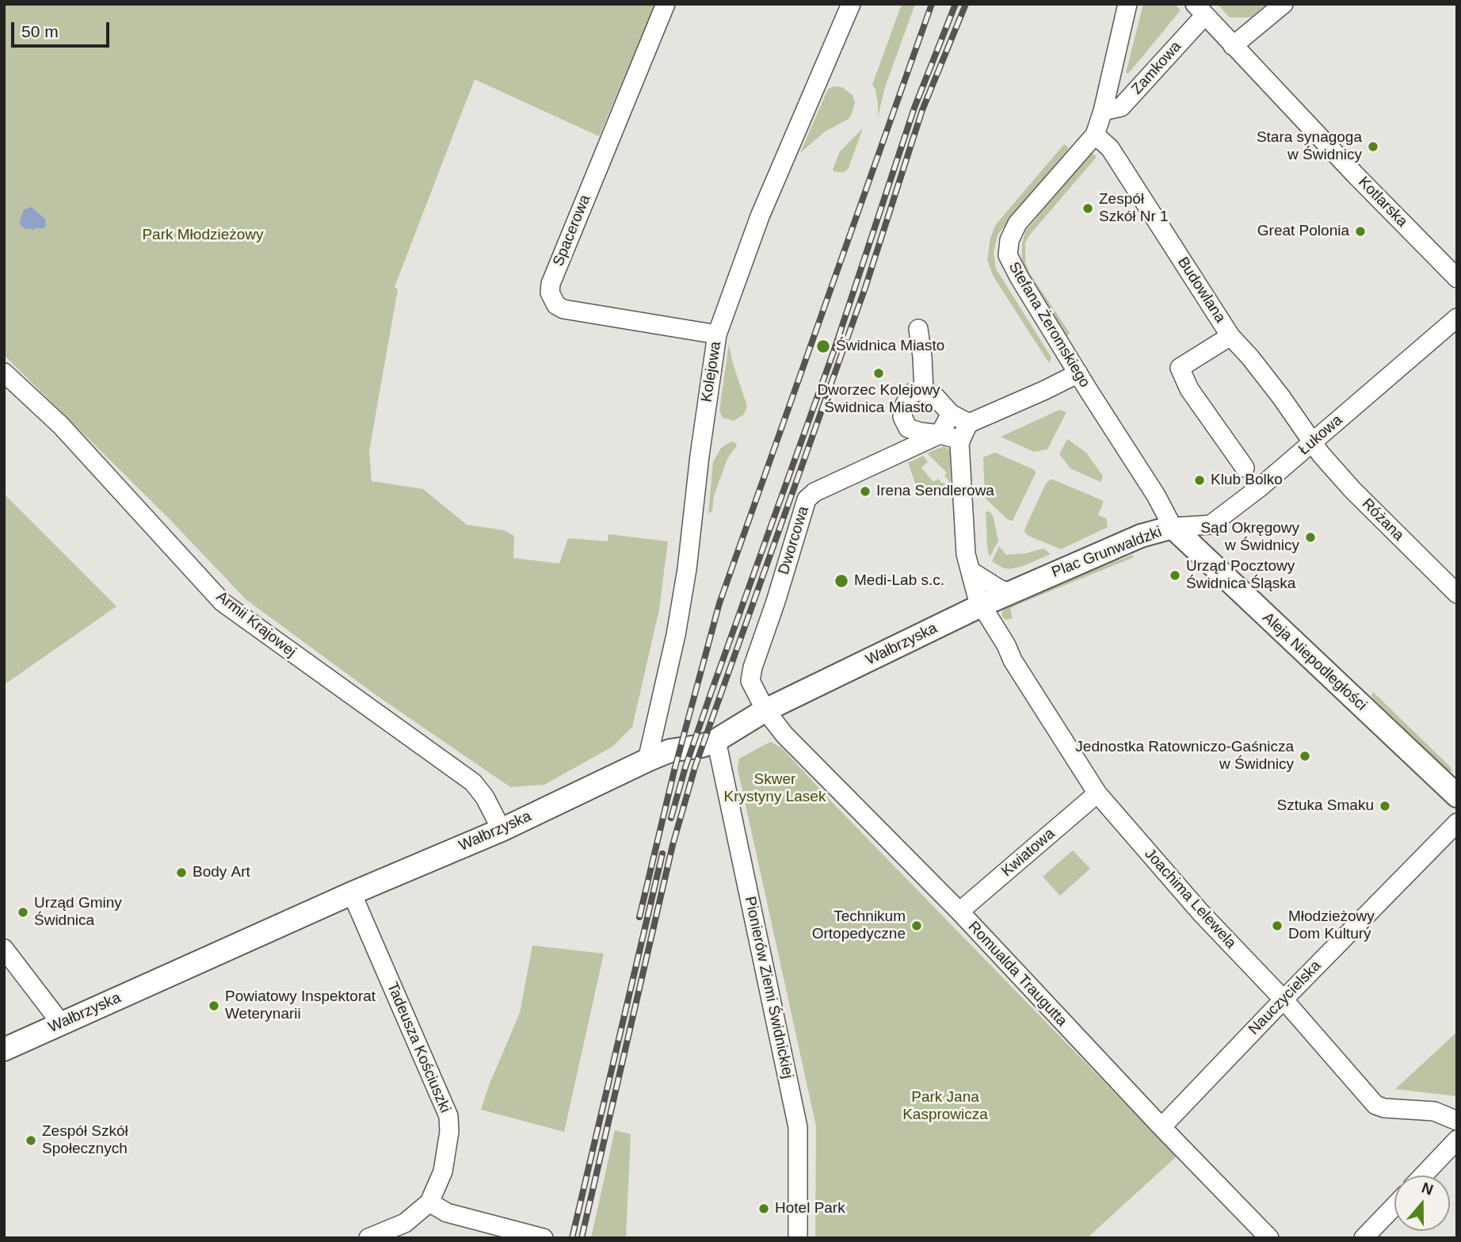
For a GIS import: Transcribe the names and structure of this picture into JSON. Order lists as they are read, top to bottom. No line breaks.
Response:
{"streets":{"main road":["Plac Grunwaldzki","Wałbrzyska","Aleja Niepodległości"],"street":["Zamkowa","Kotlarska","Spacerowa","Budowlana","Stefana Żeromskiego","Kolejowa","Łukowa","Różana","Dworcowa","Armii Krajowej","Kwiatowa","Joachima Lelewela","Romualda Traugutta","Pionierów Ziemi Świdnickiej","Nauczycielska","Tadeusza Kościuszki"]},"crossings":[["Zamkowa","Kotlarska"],["Zamkowa","Stefana Żeromskiego"],["Spacerowa","Kolejowa"],["Budowlana","Stefana Żeromskiego"],["Budowlana","Łukowa"],["Budowlana","Różana"],["Stefana Żeromskiego","Plac Grunwaldzki"],["Kolejowa","Wałbrzyska"],["Łukowa","Różana"],["Łukowa","Plac Grunwaldzki"],["Łukowa","Aleja Niepodległości"],["Dworcowa","Wałbrzyska"],["Dworcowa","Romualda Traugutta"],["Plac Grunwaldzki","Wałbrzyska"],["Plac Grunwaldzki","Aleja Niepodległości"],["Plac Grunwaldzki","Joachima Lelewela"],["Armii Krajowej","Wałbrzyska"],["Wałbrzyska","Joachima Lelewela"],["Wałbrzyska","Romualda Traugutta"],["Wałbrzyska","Pionierów Ziemi Świdnickiej"],["Wałbrzyska","Tadeusza Kościuszki"],["Kwiatowa","Joachima Lelewela"],["Kwiatowa","Romualda Traugutta"],["Joachima Lelewela","Nauczycielska"],["Romualda Traugutta","Nauczycielska"]],"parks":["Park Młodzieżowy","Skwer Krystyny Lasek","Park Jana Kasprowicza"],"places":["Stara synagoga w Świdnicy","Zespół Szkół Nr 1","Great Polonia","Świdnica Miasto","Dworzec Kolejowy Świdnica Miasto","Klub Bolko","Irena Sendlerowa","Sąd Okręgowy w Świdnicy","Urząd Pocztowy Świdnica Śląska","Medi-Lab s.c.","Jednostka Ratowniczo-Gaśnicza w Świdnicy","Sztuka Smaku","Body Art","Urząd Gminy Świdnica","Technikum Ortopedyczne","Młodzieżowy Dom Kultury","Powiatowy Inspektorat Weterynarii","Zespół Szkół Społecznych","Hotel Park"],"scale_bar":"50 m","north":"top"}
